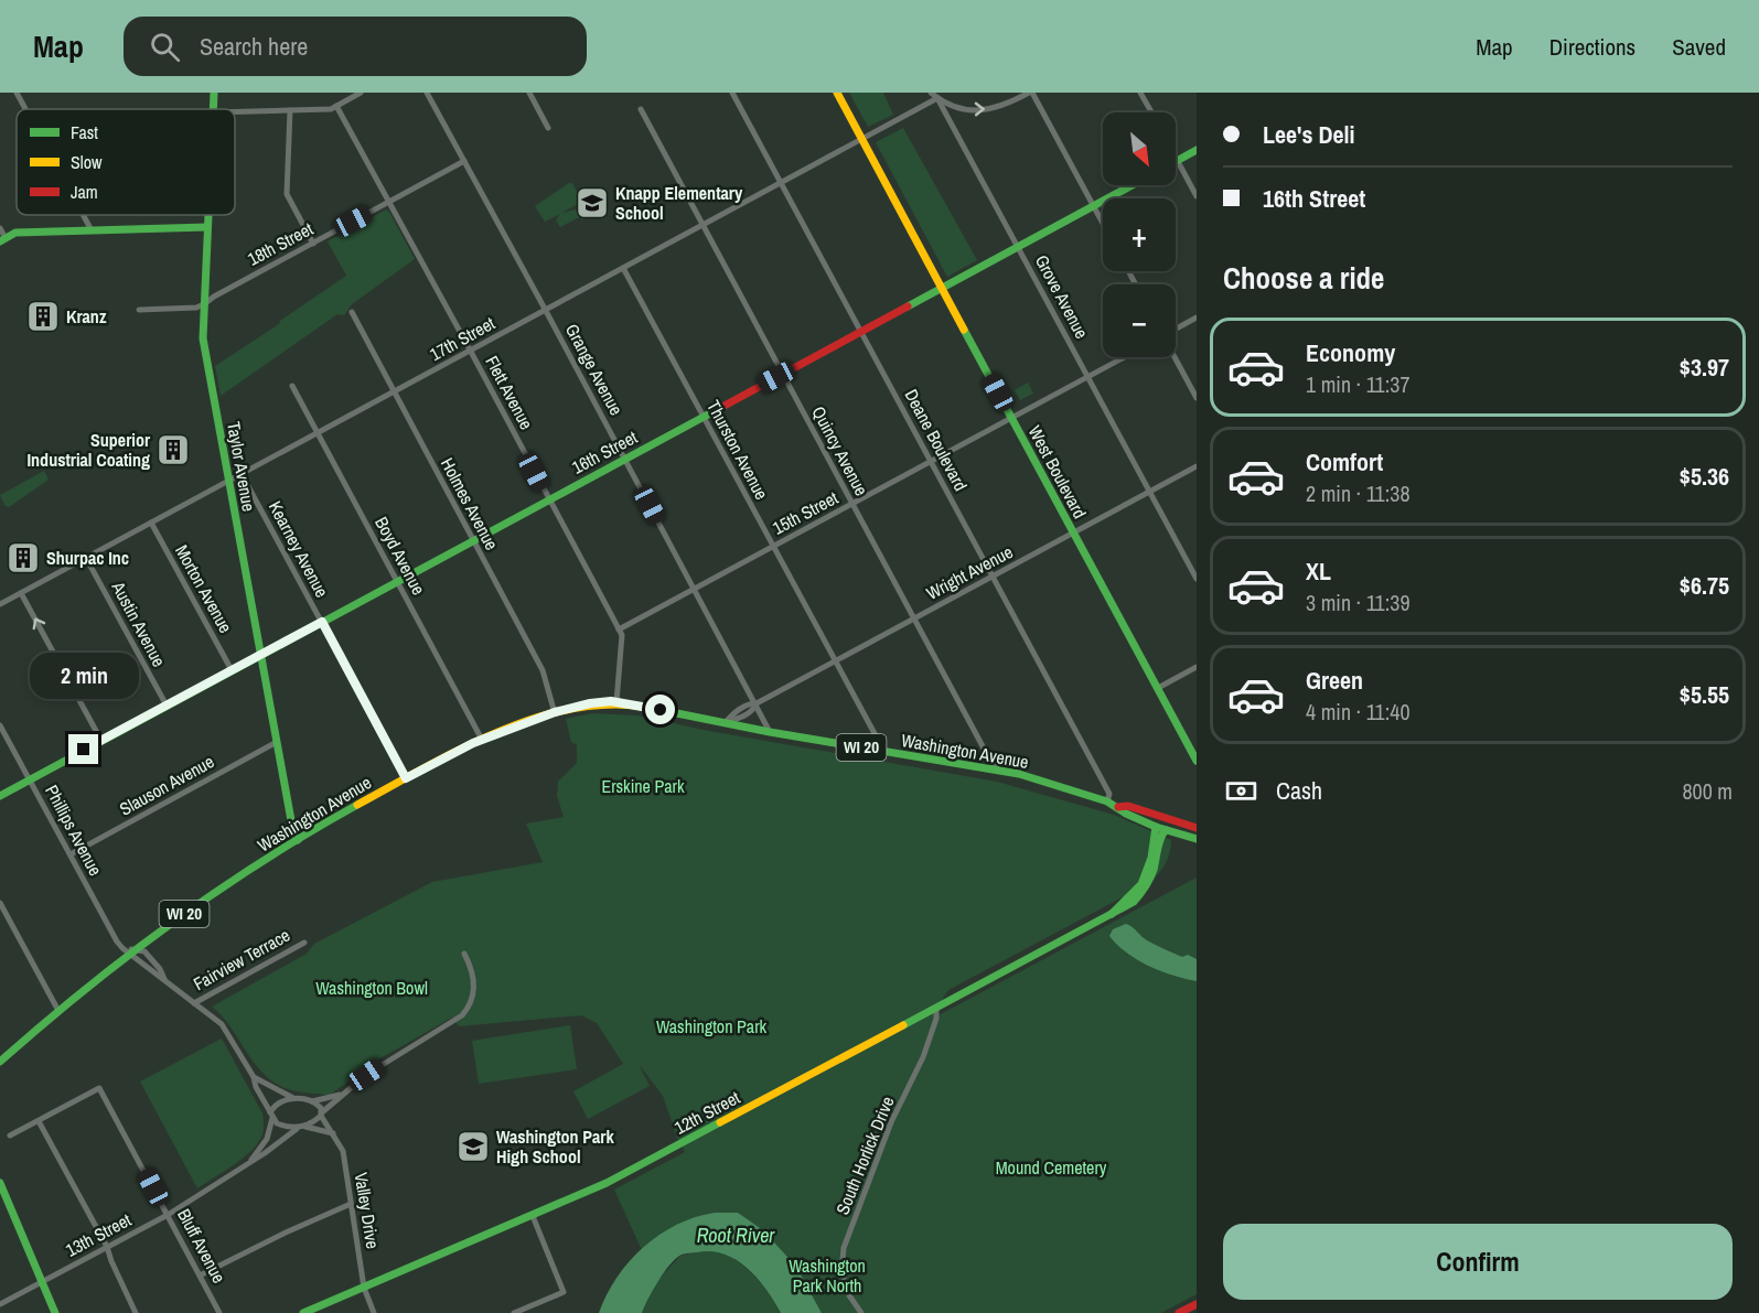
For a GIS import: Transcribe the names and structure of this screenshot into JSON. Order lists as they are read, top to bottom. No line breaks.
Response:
{"streets":{"street":["18th Street","Grove Avenue","17th Street","Grange Avenue","Flett Avenue","Deane Boulevard","Thurston Avenue","Quincy Avenue","16th Street","Taylor Avenue","West Boulevard","Holmes Avenue","15th Street","Kearney Avenue","Boyd Avenue","Wright Avenue","Morton Avenue","Austin Avenue","WI 20","Washington Avenue","Slauson Avenue","Phillips Avenue","Fairview Terrace","12th Street","South Horlick Drive","Valley Drive","13th Street","Bluff Avenue"]},"crossings":[["18th Street","Grange Avenue"],["18th Street","Flett Avenue"],["18th Street","Taylor Avenue"],["Grove Avenue","17th Street"],["Grove Avenue","16th Street"],["Grove Avenue","15th Street"],["Grove Avenue","Wright Avenue"],["17th Street","Grange Avenue"],["17th Street","Flett Avenue"],["17th Street","Deane Boulevard"],["17th Street","Thurston Avenue"],["17th Street","Quincy Avenue"],["17th Street","Taylor Avenue"],["17th Street","West Boulevard"],["17th Street","Holmes Avenue"],["17th Street","Kearney Avenue"],["17th Street","Boyd Avenue"],["17th Street","Morton Avenue"],["17th Street","Austin Avenue"],["Grange Avenue","16th Street"],["Grange Avenue","15th Street"],["Grange Avenue","Wright Avenue"],["Grange Avenue","Washington Avenue"],["Flett Avenue","16th Street"],["Flett Avenue","15th Street"],["Flett Avenue","Washington Avenue"],["Deane Boulevard","16th Street"],["Deane Boulevard","15th Street"],["Deane Boulevard","Wright Avenue"],["Deane Boulevard","Washington Avenue"],["Thurston Avenue","16th Street"],["Thurston Avenue","15th Street"],["Thurston Avenue","Wright Avenue"],["Thurston Avenue","Washington Avenue"],["Quincy Avenue","16th Street"],["Quincy Avenue","15th Street"],["Quincy Avenue","Wright Avenue"],["Quincy Avenue","Washington Avenue"],["16th Street","Taylor Avenue"],["16th Street","West Boulevard"],["16th Street","Holmes Avenue"],["16th Street","Kearney Avenue"],["16th Street","Boyd Avenue"],["16th Street","Morton Avenue"],["16th Street","Austin Avenue"],["16th Street","Phillips Avenue"],["Taylor Avenue","Washington Avenue"],["Taylor Avenue","Slauson Avenue"],["West Boulevard","15th Street"],["West Boulevard","Wright Avenue"],["Holmes Avenue","Washington Avenue"],["Kearney Avenue","Washington Avenue"],["Boyd Avenue","Washington Avenue"],["Wright Avenue","Washington Avenue"],["Washington Avenue","Phillips Avenue"],["Washington Avenue","12th Street"],["Slauson Avenue","Phillips Avenue"],["12th Street","South Horlick Drive"],["12th Street","Valley Drive"],["Valley Drive","13th Street"],["13th Street","Bluff Avenue"]],"water":["Root River"],"parks":["Erskine Park","Washington Bowl","Washington Park","Mound Cemetery","Washington Park North"],"places":{"school or university":["Knapp Elementary School","Washington Park High School"],"building":["Kranz","Superior Industrial Coating","Shurpac Inc"]},"legend":["Fast","Slow","Jam"],"north":"bottom right","page":{"header":"Map","search":"Search here","nav":["Map","Directions","Saved"],"banner":["Lee's Deli","16th Street"],"map_buttons":["+","−"],"heading":"Choose a ride","list":[{"name":"Economy","note":"1 min · 11:37","value":"$3.97"},{"name":"Comfort","note":"2 min · 11:38","value":"$5.36"},{"name":"XL","note":"3 min · 11:39","value":"$6.75"},{"name":"Green","note":"4 min · 11:40","value":"$5.55"}],"bubble":"2 min","pay":["Cash","800 m"],"buttons":"Confirm"}}
